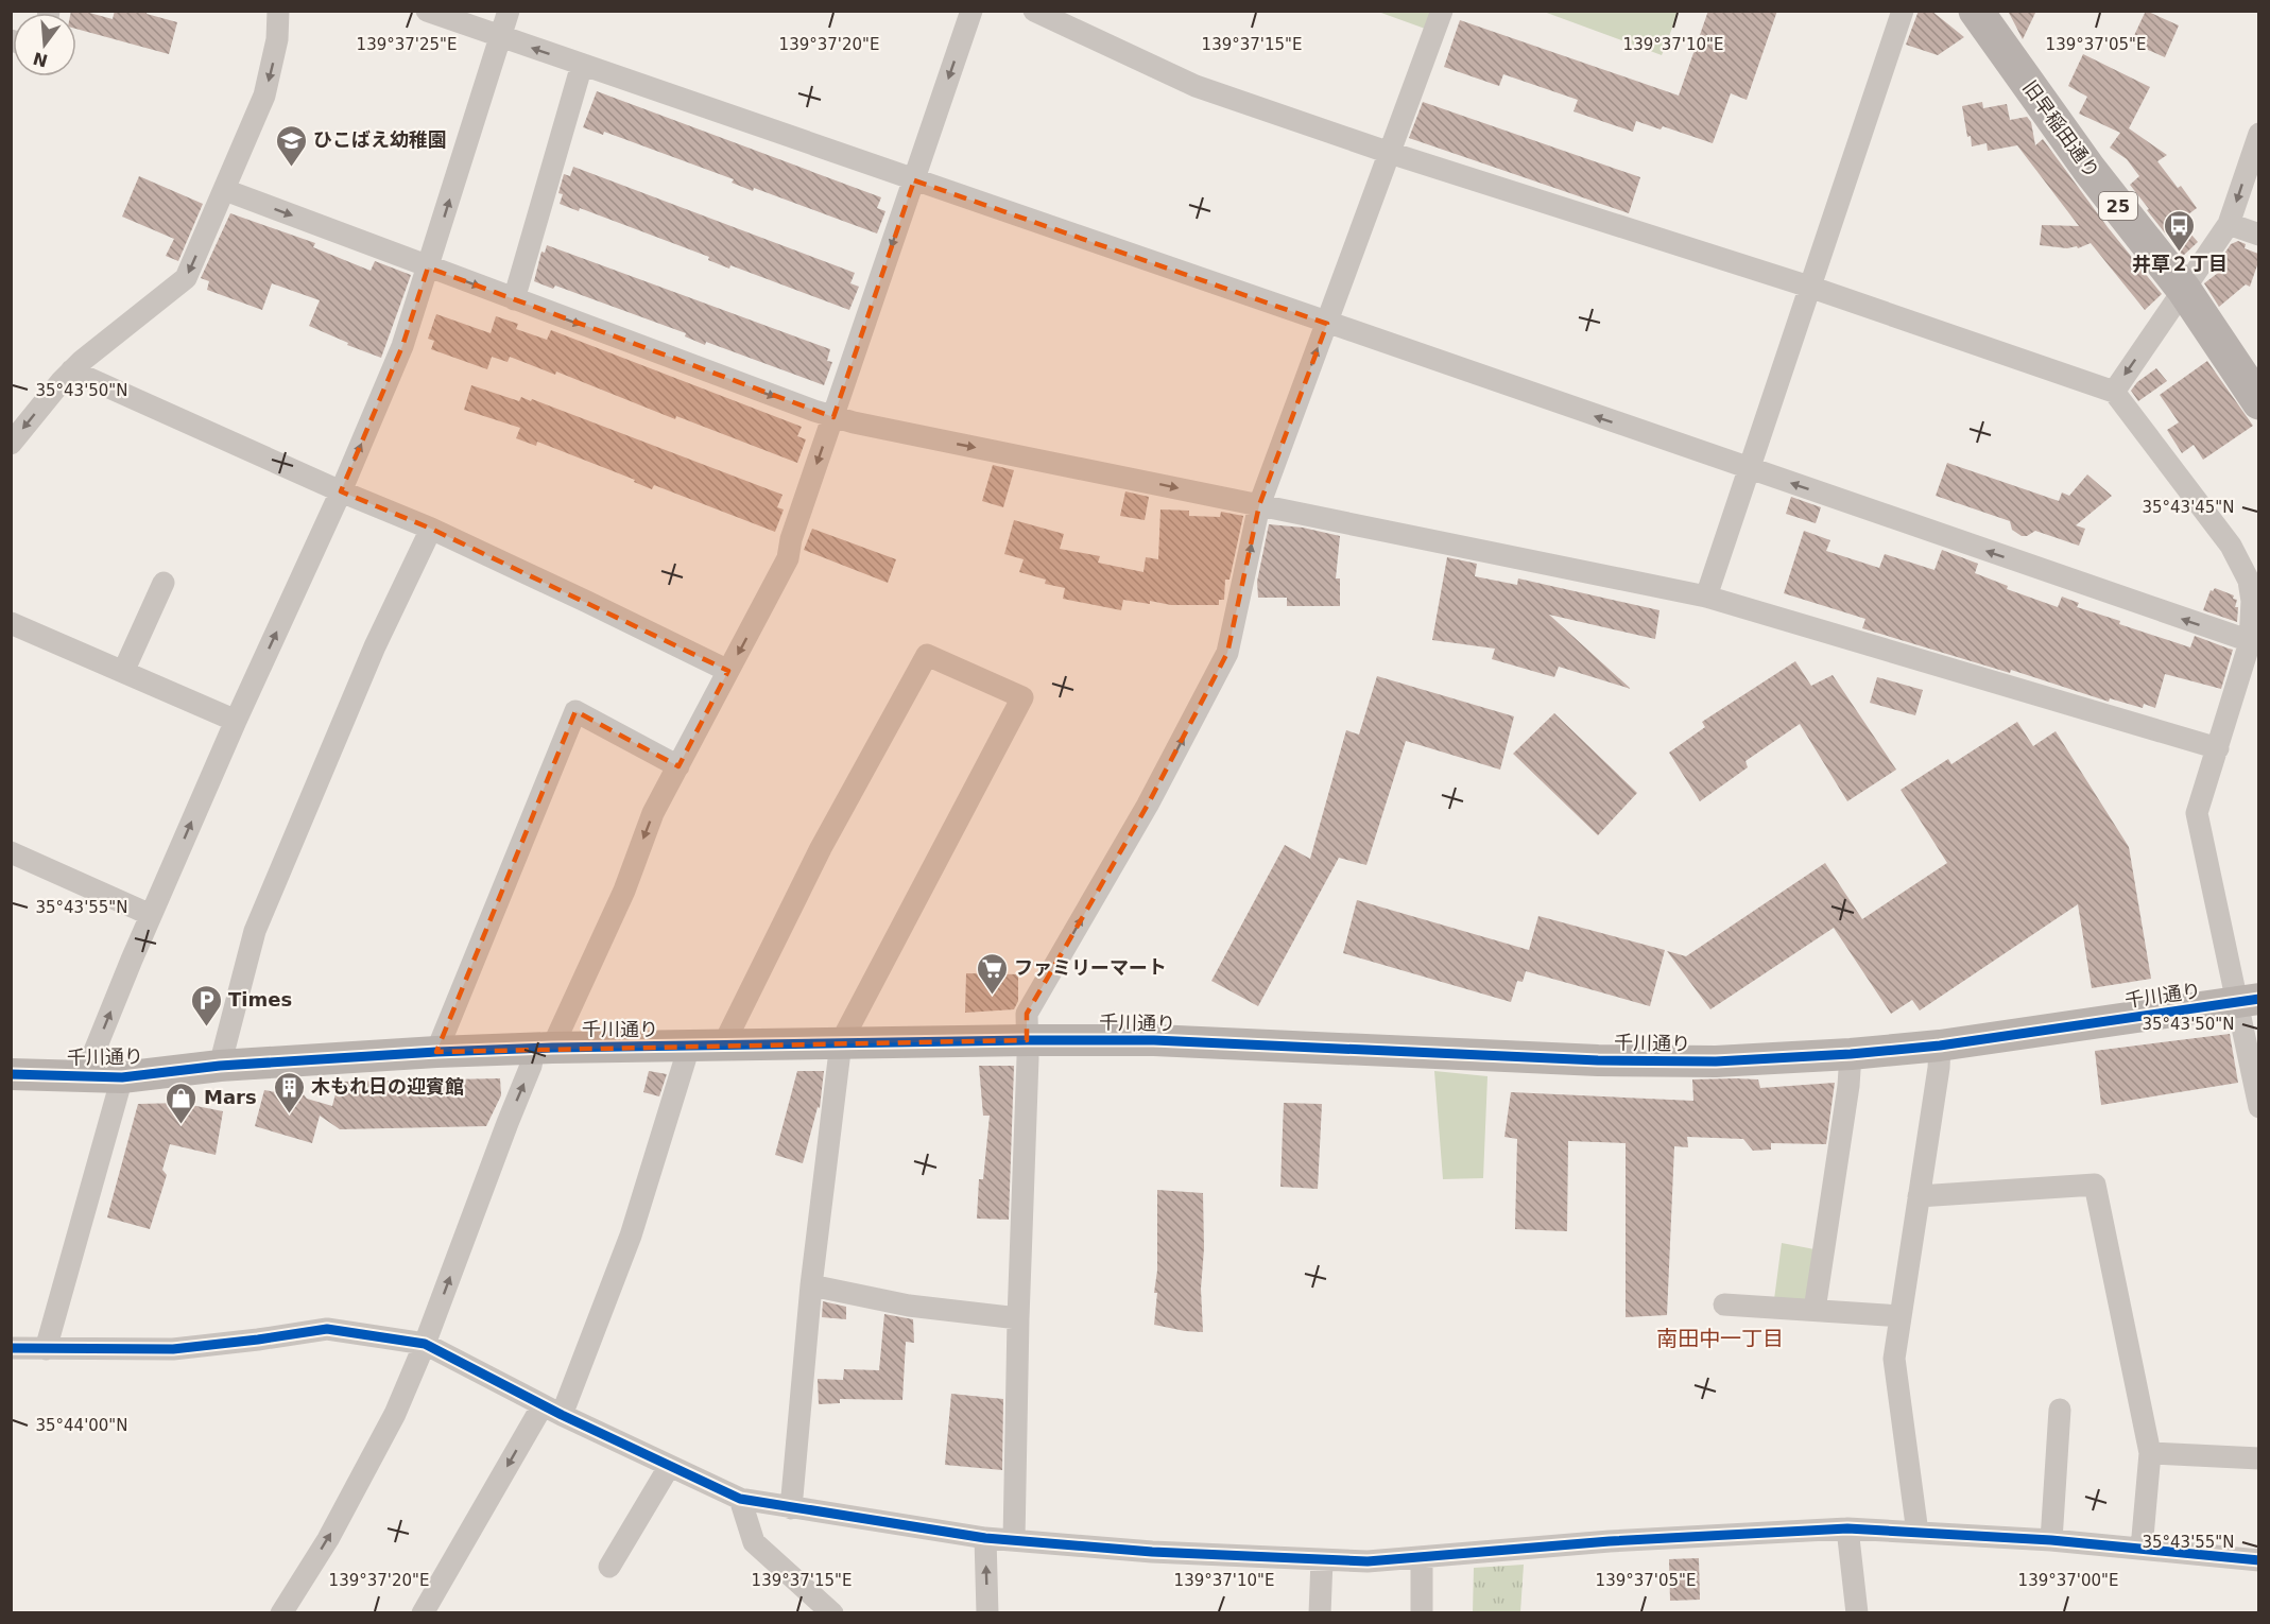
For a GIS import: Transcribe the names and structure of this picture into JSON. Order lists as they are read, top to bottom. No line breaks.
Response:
{"streets":{"main road":["旧早稲田通り","25","千川通り"]},"districts":["南田中一丁目"],"places":{"school or university":["ひこばえ幼稚園"],"bus stop":["井草２丁目"],"supermarket":["ファミリーマート"],"parking":["Times"],"building":["木もれ日の迎賓館"],"shop":["Mars"]},"north":"bottom","coordinates":["139°37'25\"E","139°37'20\"E","139°37'15\"E","139°37'10\"E","139°37'05\"E","35°43'50\"N","35°43'45\"N","35°43'55\"N","35°44'00\"N","139°37'00\"E"]}
